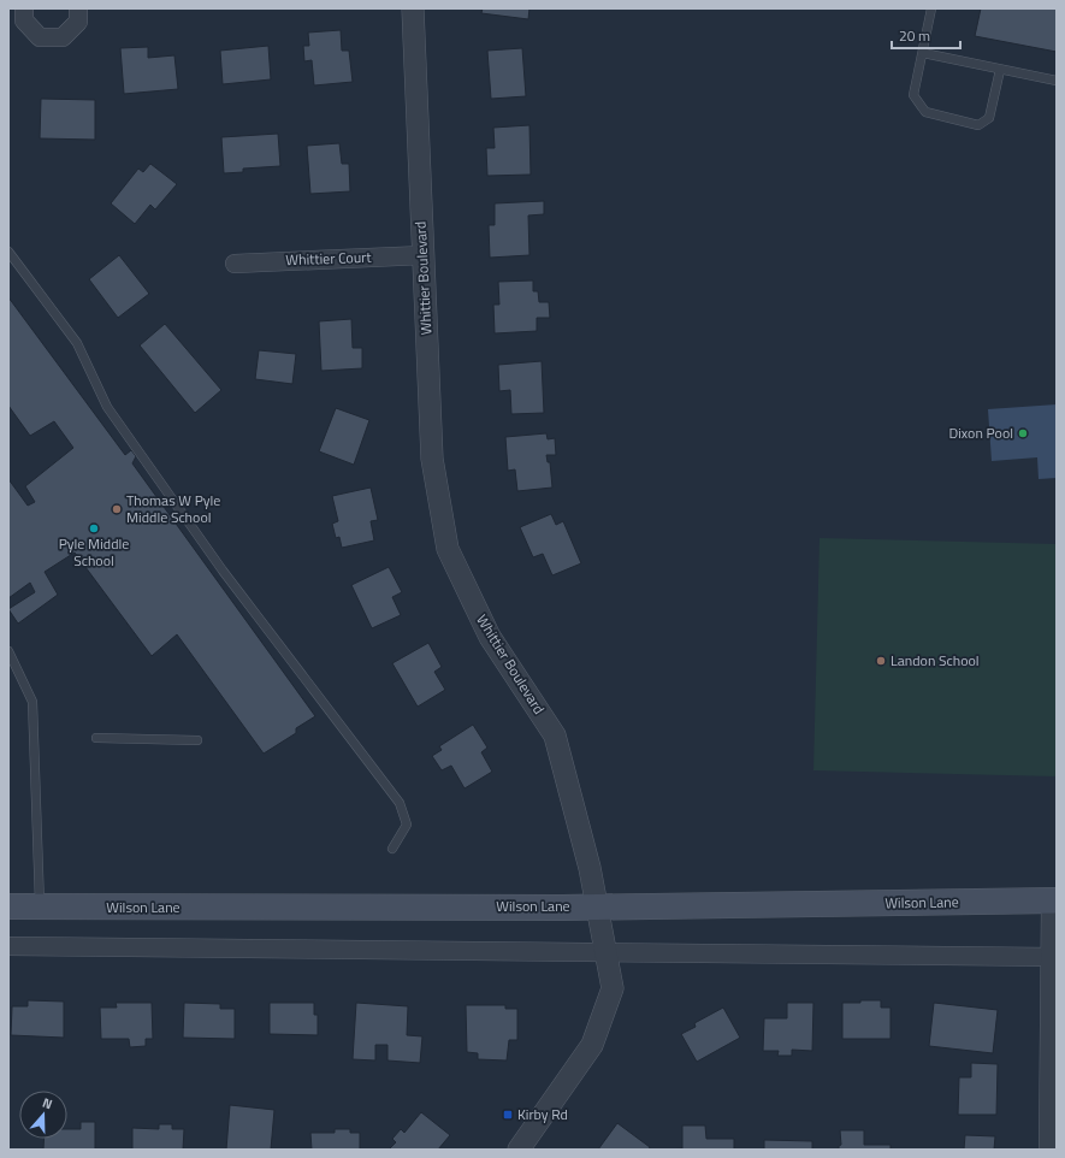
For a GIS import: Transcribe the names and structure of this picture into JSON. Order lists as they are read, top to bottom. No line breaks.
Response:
{"streets":{"main road":["Wilson Lane"],"street":["Whittier Court","Whittier Boulevard"]},"crossings":[["Whittier Court","Whittier Boulevard"],["Whittier Boulevard","Wilson Lane"]],"places":{"other":["Dixon Pool","Thomas W Pyle Middle School","Pyle Middle School","Landon School"],"transit":["Kirby Rd"]},"scale_bar":"20 m","north":"top"}
